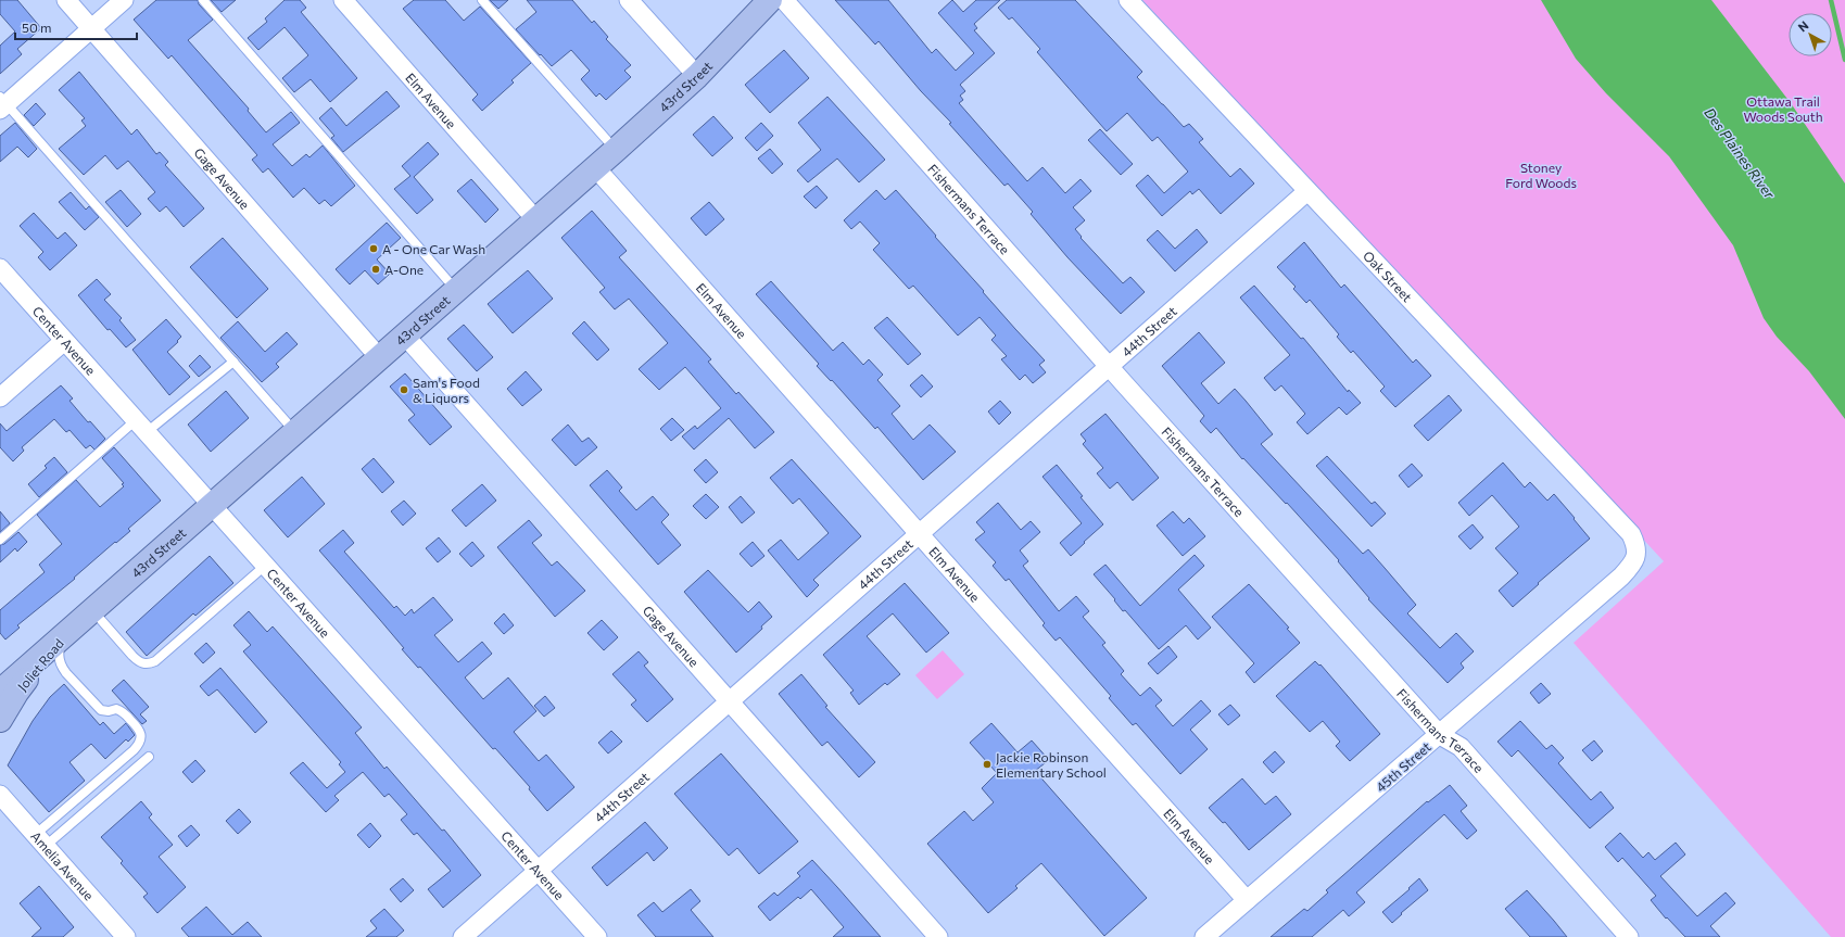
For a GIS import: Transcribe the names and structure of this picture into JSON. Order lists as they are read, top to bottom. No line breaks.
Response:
{"streets":{"main road":["43rd Street","Joliet Road"],"street":["Elm Avenue","Gage Avenue","Fishermans Terrace","Oak Street","44th Street","Center Avenue","45th Street","Amelia Avenue"]},"crossings":[["43rd Street","Elm Avenue"],["43rd Street","Gage Avenue"],["43rd Street","Fishermans Terrace"],["43rd Street","Center Avenue"],["43rd Street","Joliet Road"],["Elm Avenue","44th Street"],["Elm Avenue","45th Street"],["Gage Avenue","44th Street"],["Fishermans Terrace","44th Street"],["Fishermans Terrace","45th Street"],["Oak Street","44th Street"],["Oak Street","45th Street"],["44th Street","Center Avenue"]],"water":["Des Plaines River"],"parks":["Ottawa Trail Woods South","Stoney Ford Woods"],"places":["A - One Car Wash","A-One","Sam's Food & Liquors","Jackie Robinson Elementary School"],"scale_bar":"50 m","north":"top left"}
